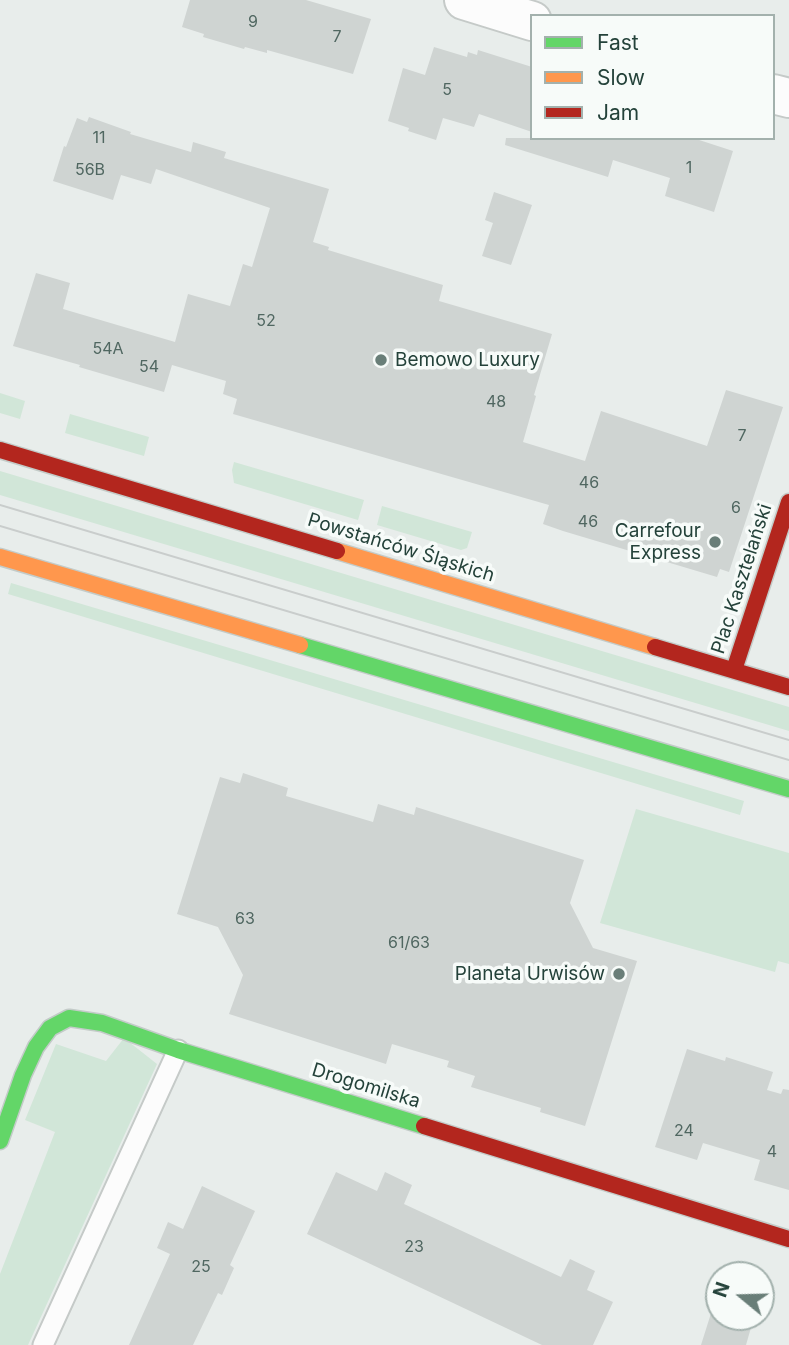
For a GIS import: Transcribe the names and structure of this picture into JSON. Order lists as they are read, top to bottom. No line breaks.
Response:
{"streets":{"main road":["Powstańców Śląskich","Plac Kasztelański","Drogomilska"]},"crossings":[["Powstańców Śląskich","Plac Kasztelański"]],"places":["Bemowo Luxury","Carrefour Express","Planeta Urwisów"],"house_numbers":["9","7","5","11","1","56B","52","54A","54","48","7","46","6","46","63","61/63","24","4","23","25"],"legend":["Fast","Slow","Jam"],"north":"left"}
